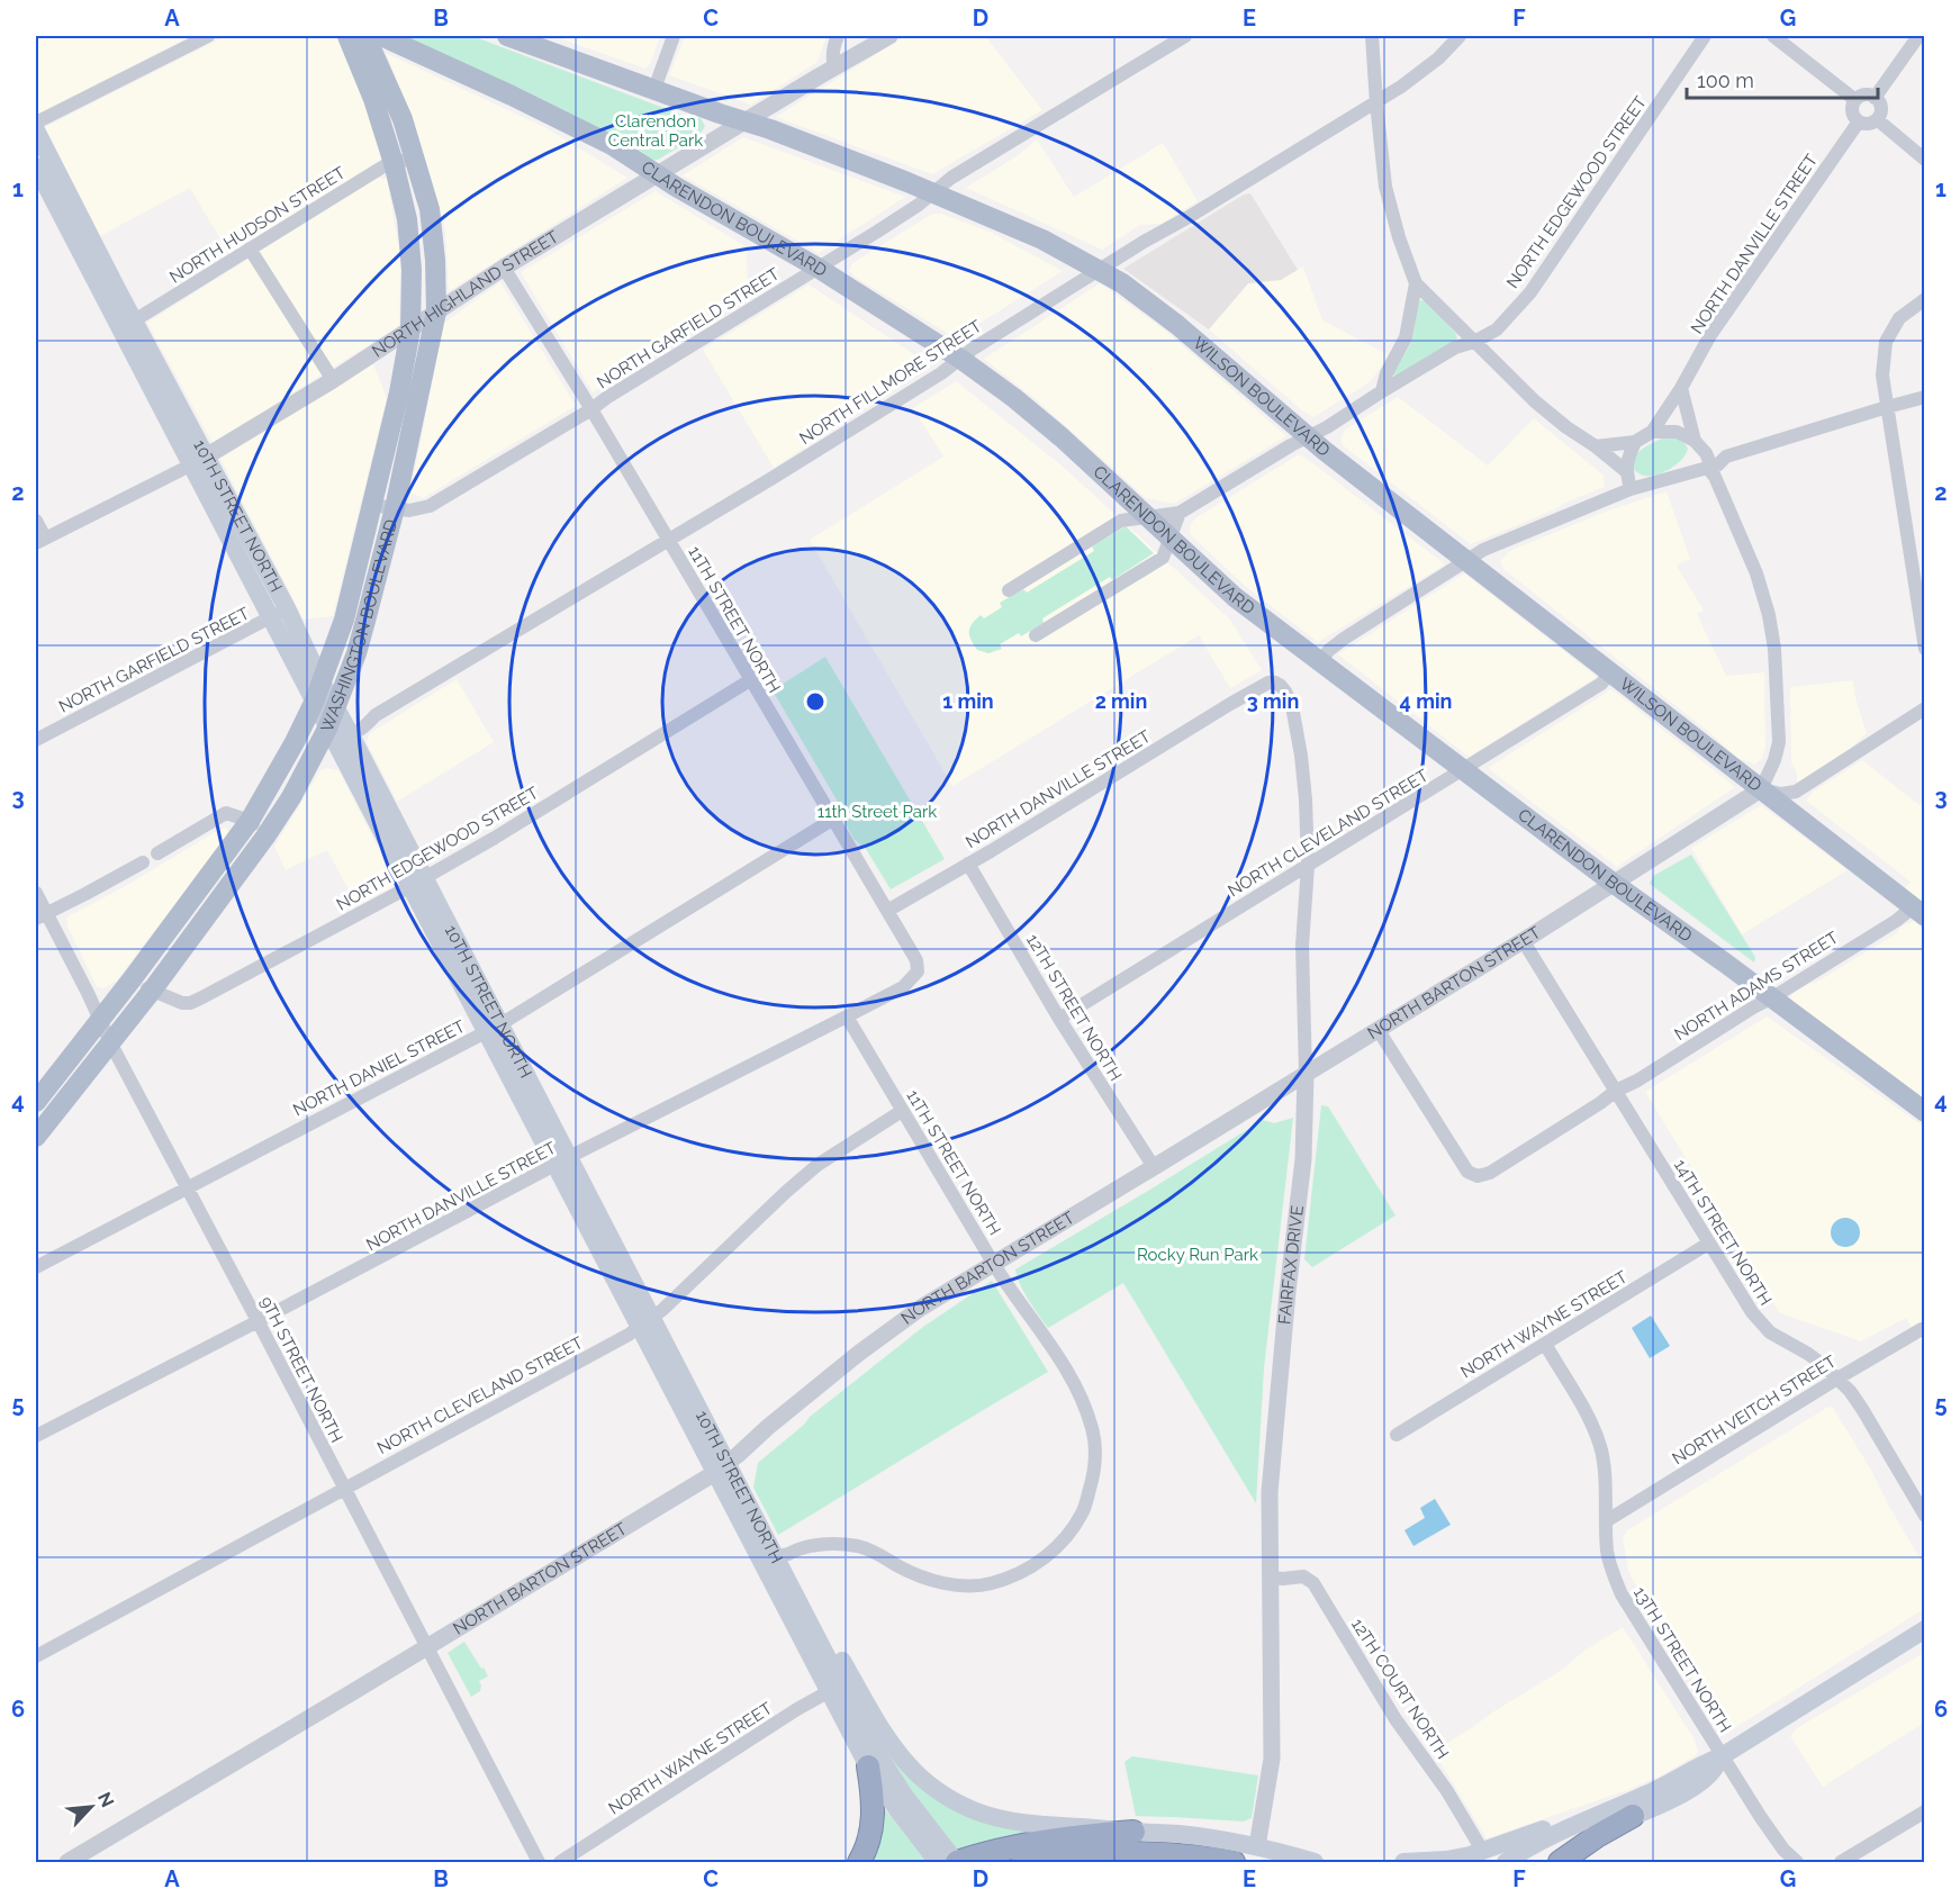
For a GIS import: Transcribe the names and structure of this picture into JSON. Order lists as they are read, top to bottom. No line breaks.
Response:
{"streets":{"main road":["CLARENDON BOULEVARD","WILSON BOULEVARD","10TH STREET NORTH","WASHINGTON BOULEVARD"],"street":["NORTH EDGEWOOD STREET","NORTH HUDSON STREET","NORTH DANVILLE STREET","NORTH HIGHLAND STREET","NORTH GARFIELD STREET","NORTH FILLMORE STREET","11TH STREET NORTH","NORTH CLEVELAND STREET","NORTH BARTON STREET","NORTH ADAMS STREET","12TH STREET NORTH","NORTH DANIEL STREET","14TH STREET NORTH","FAIRFAX DRIVE","NORTH WAYNE STREET","9TH STREET NORTH","NORTH VEITCH STREET","13TH STREET NORTH","12TH COURT NORTH"]},"crossings":[["NORTH EDGEWOOD STREET","CLARENDON BOULEVARD"],["NORTH EDGEWOOD STREET","WILSON BOULEVARD"],["NORTH EDGEWOOD STREET","10TH STREET NORTH"],["NORTH EDGEWOOD STREET","11TH STREET NORTH"],["NORTH EDGEWOOD STREET","WASHINGTON BOULEVARD"],["CLARENDON BOULEVARD","NORTH HIGHLAND STREET"],["CLARENDON BOULEVARD","NORTH GARFIELD STREET"],["CLARENDON BOULEVARD","NORTH FILLMORE STREET"],["CLARENDON BOULEVARD","NORTH CLEVELAND STREET"],["CLARENDON BOULEVARD","NORTH BARTON STREET"],["CLARENDON BOULEVARD","NORTH ADAMS STREET"],["NORTH HUDSON STREET","10TH STREET NORTH"],["NORTH HUDSON STREET","WASHINGTON BOULEVARD"],["NORTH DANVILLE STREET","10TH STREET NORTH"],["NORTH DANVILLE STREET","11TH STREET NORTH"],["NORTH DANVILLE STREET","12TH STREET NORTH"],["NORTH DANVILLE STREET","FAIRFAX DRIVE"],["NORTH DANVILLE STREET","9TH STREET NORTH"],["NORTH HIGHLAND STREET","WILSON BOULEVARD"],["NORTH HIGHLAND STREET","10TH STREET NORTH"],["NORTH HIGHLAND STREET","11TH STREET NORTH"],["NORTH HIGHLAND STREET","WASHINGTON BOULEVARD"],["NORTH GARFIELD STREET","WILSON BOULEVARD"],["NORTH GARFIELD STREET","10TH STREET NORTH"],["NORTH GARFIELD STREET","11TH STREET NORTH"],["NORTH GARFIELD STREET","WASHINGTON BOULEVARD"],["NORTH FILLMORE STREET","WILSON BOULEVARD"],["NORTH FILLMORE STREET","10TH STREET NORTH"],["NORTH FILLMORE STREET","11TH STREET NORTH"],["WILSON BOULEVARD","NORTH CLEVELAND STREET"],["WILSON BOULEVARD","NORTH BARTON STREET"],["WILSON BOULEVARD","NORTH ADAMS STREET"],["10TH STREET NORTH","11TH STREET NORTH"],["10TH STREET NORTH","WASHINGTON BOULEVARD"],["10TH STREET NORTH","NORTH CLEVELAND STREET"],["10TH STREET NORTH","NORTH BARTON STREET"],["10TH STREET NORTH","NORTH DANIEL STREET"],["10TH STREET NORTH","NORTH WAYNE STREET"],["11TH STREET NORTH","NORTH CLEVELAND STREET"],["11TH STREET NORTH","NORTH BARTON STREET"],["11TH STREET NORTH","NORTH DANIEL STREET"],["WASHINGTON BOULEVARD","9TH STREET NORTH"],["NORTH CLEVELAND STREET","12TH STREET NORTH"],["NORTH CLEVELAND STREET","FAIRFAX DRIVE"],["NORTH CLEVELAND STREET","9TH STREET NORTH"],["NORTH BARTON STREET","NORTH ADAMS STREET"],["NORTH BARTON STREET","12TH STREET NORTH"],["NORTH BARTON STREET","14TH STREET NORTH"],["NORTH BARTON STREET","FAIRFAX DRIVE"],["NORTH BARTON STREET","9TH STREET NORTH"],["NORTH ADAMS STREET","14TH STREET NORTH"],["NORTH DANIEL STREET","9TH STREET NORTH"],["14TH STREET NORTH","NORTH WAYNE STREET"],["14TH STREET NORTH","NORTH VEITCH STREET"],["FAIRFAX DRIVE","12TH COURT NORTH"],["NORTH WAYNE STREET","13TH STREET NORTH"],["NORTH VEITCH STREET","13TH STREET NORTH"]],"parks":["Clarendon Central Park","11th Street Park","Rocky Run Park"],"scale_bar":"100 m","north":"top right","grid":{"columns":["A","B","C","D","E","F","G"],"rows":["1","2","3","4","5","6"]},"rings":["1 min","2 min","3 min","4 min"]}
